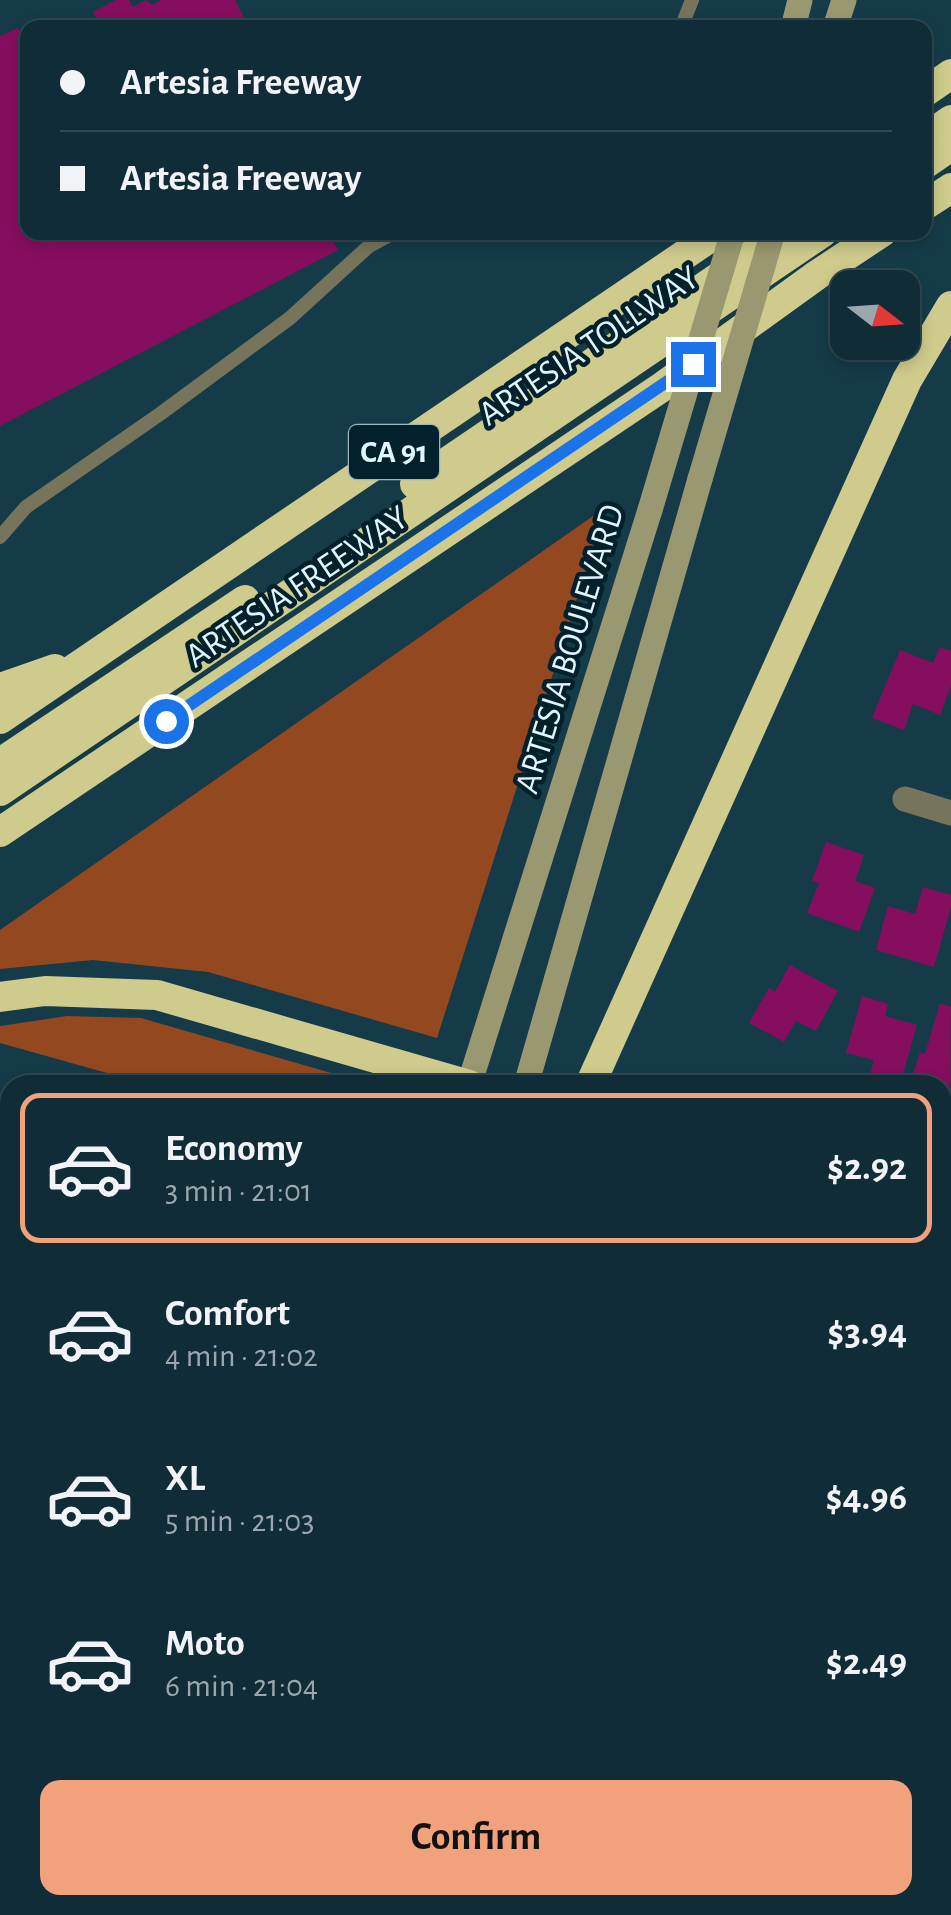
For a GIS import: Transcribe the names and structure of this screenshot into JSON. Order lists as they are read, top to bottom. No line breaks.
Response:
{"streets":{"highway":["ARTESIA TOLLWAY","CA 91","ARTESIA FREEWAY"],"main road":["ARTESIA BOULEVARD"]},"north":"right","page":{"banner":["Artesia Freeway","Artesia Freeway"],"list":[{"name":"Economy","note":"3 min · 21:01","value":"$2.92"},{"name":"Comfort","note":"4 min · 21:02","value":"$3.94"},{"name":"XL","note":"5 min · 21:03","value":"$4.96"},{"name":"Moto","note":"6 min · 21:04","value":"$2.49"}],"buttons":"Confirm"}}
